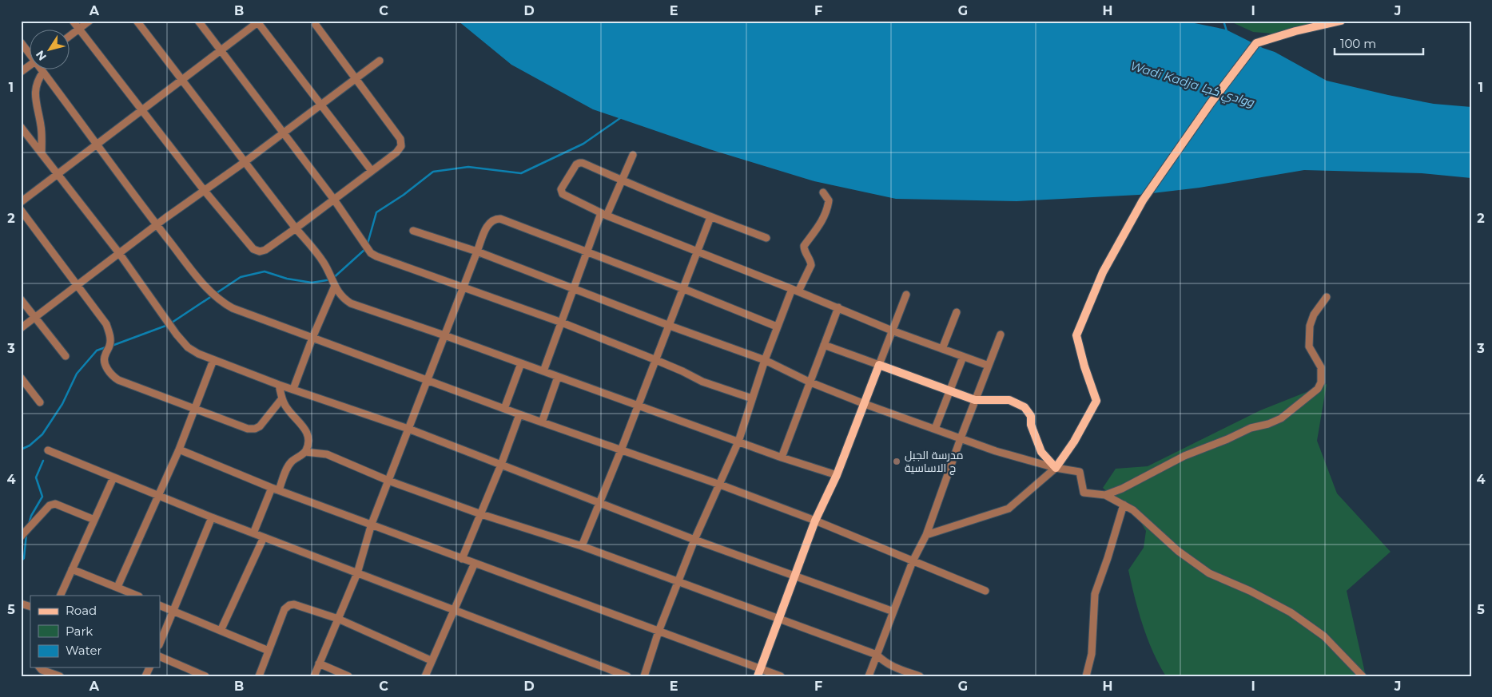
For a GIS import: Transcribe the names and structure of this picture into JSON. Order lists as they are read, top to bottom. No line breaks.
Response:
{"water":["Wadi Kadja ووادي كجا"],"places":["مدرسة الجبل ج الاساسية"],"legend":["Road","Park","Water"],"scale_bar":"100 m","north":"bottom left","grid":{"columns":["A","B","C","D","E","F","G","H","I","J"],"rows":["1","2","3","4","5"]}}
